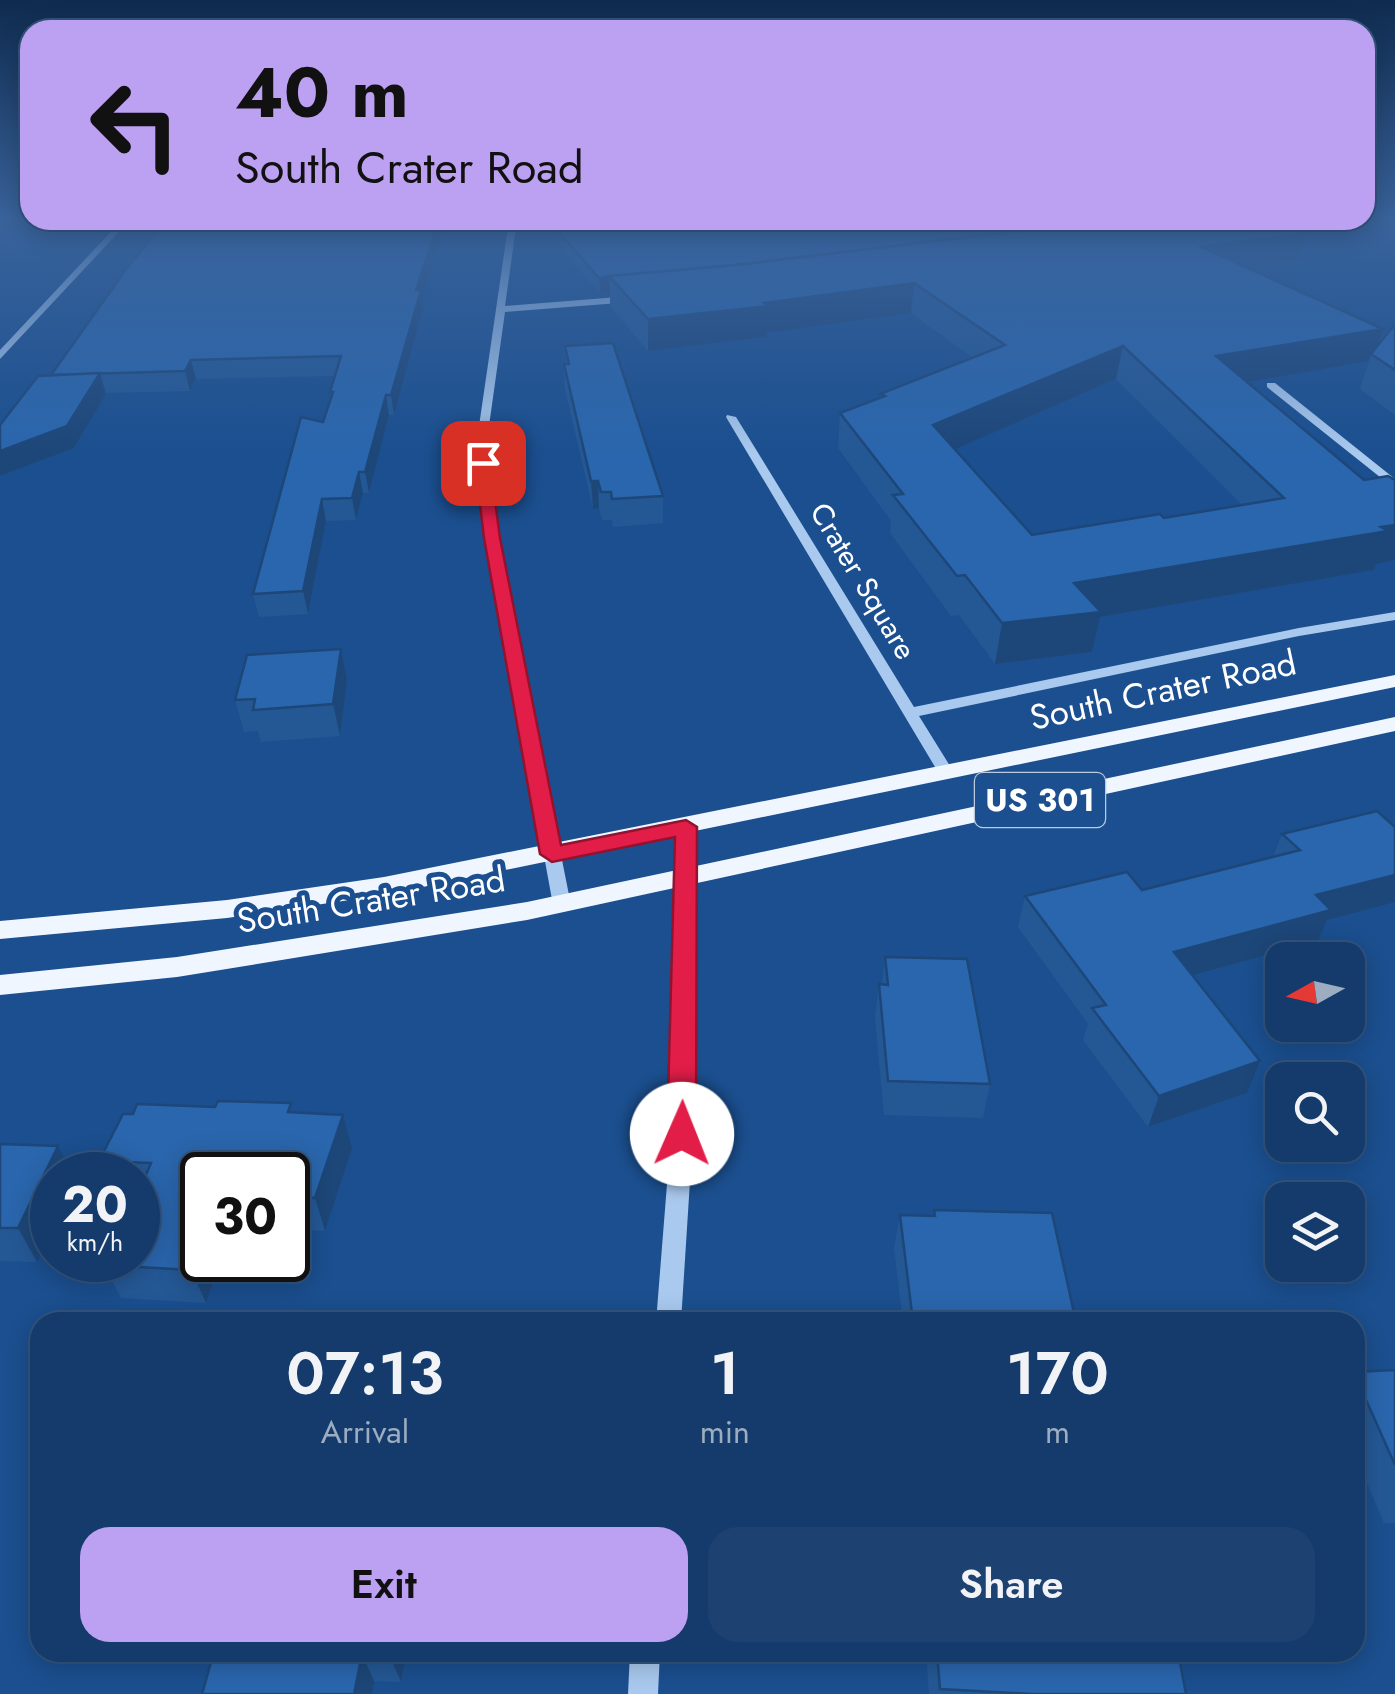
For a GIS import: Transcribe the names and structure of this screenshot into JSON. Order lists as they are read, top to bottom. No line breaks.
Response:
{"streets":{"main road":["South Crater Road","US 301"],"street":["Crater Square"]},"crossings":[["Crater Square","South Crater Road"]],"north":"left","page":{"turn":["40 m","South Crater Road"],"speed":"20 km/h","limit":"30","eta":["07:13","Arrival","1","min","170","m"],"buttons":["Exit","Share"]}}
